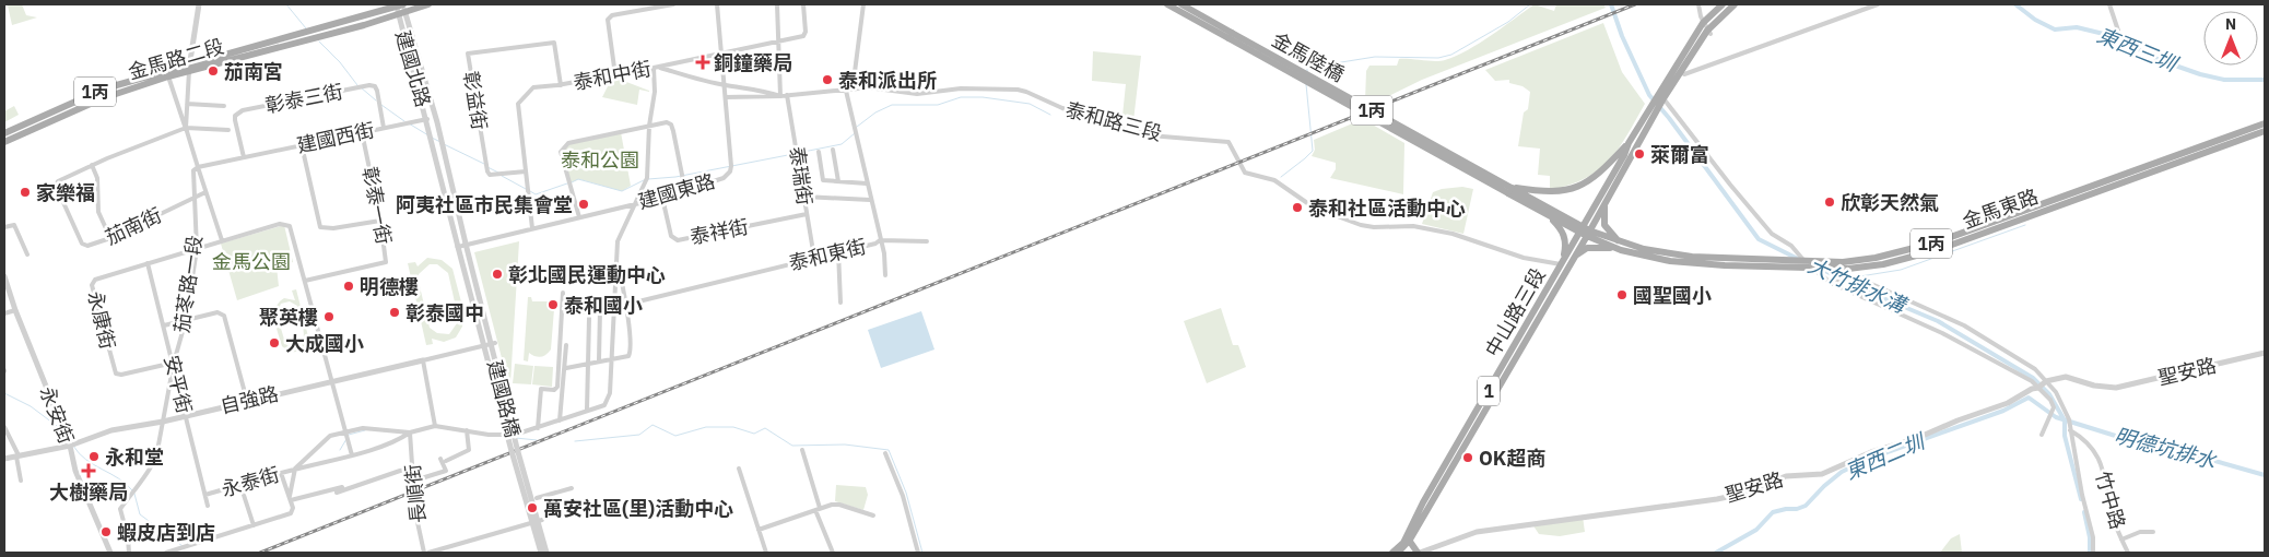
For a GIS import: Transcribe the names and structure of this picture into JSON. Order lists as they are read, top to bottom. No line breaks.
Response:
{"streets":{"main road":["金馬陸橋","金馬路二段","1丙","金馬東路","中山路三段","1"],"street":["建國北路","泰和中街","彰泰三街","彰益街","泰和路三段","建國西街","泰瑞街","建國東路","彰泰一街","茄南街","泰祥街","泰和東街","茄苳路一段","永康街","聖安路","安平街","建國路橋","自強路","永安街","永泰街","長順街","竹中路"]},"crossings":[["金馬陸橋","1丙"],["金馬陸橋","1"],["金馬路二段","1丙"],["建國北路","1丙"],["建國北路","建國西街"],["建國北路","建國東路"],["建國北路","建國路橋"],["泰和中街","彰益街"],["泰和中街","建國東路"],["1丙","金馬東路"],["1丙","中山路三段"],["1丙","1"],["彰泰三街","建國西街"],["泰和路三段","中山路三段"],["建國西街","彰泰一街"],["泰瑞街","泰祥街"],["泰瑞街","泰和東街"],["建國東路","泰祥街"],["建國東路","建國路橋"],["彰泰一街","永康街"],["金馬東路","中山路三段"],["茄南街","茄苳路一段"],["茄苳路一段","永康街"],["茄苳路一段","安平街"],["茄苳路一段","自強路"],["中山路三段","1"],["永康街","安平街"],["安平街","自強路"],["安平街","永泰街"],["自強路","永安街"],["永泰街","長順街"]],"water":["東西三圳","大竹排水溝","明德坑排水","東西二圳"],"parks":["泰和公園","金馬公園"],"places":{"health":["銅鐘藥局","大樹藥局"],"other":["茄南宮","泰和派出所","萊爾富","家樂福","欣彰天然氣","阿夷社區市民集會堂","泰和社區活動中心","彰北國民運動中心","明德樓","國聖國小","泰和國小","彰泰國中","聚英樓","大成國小","永和堂","OK超商","萬安社區(里)活動中心","蝦皮店到店"]},"north":"top"}
